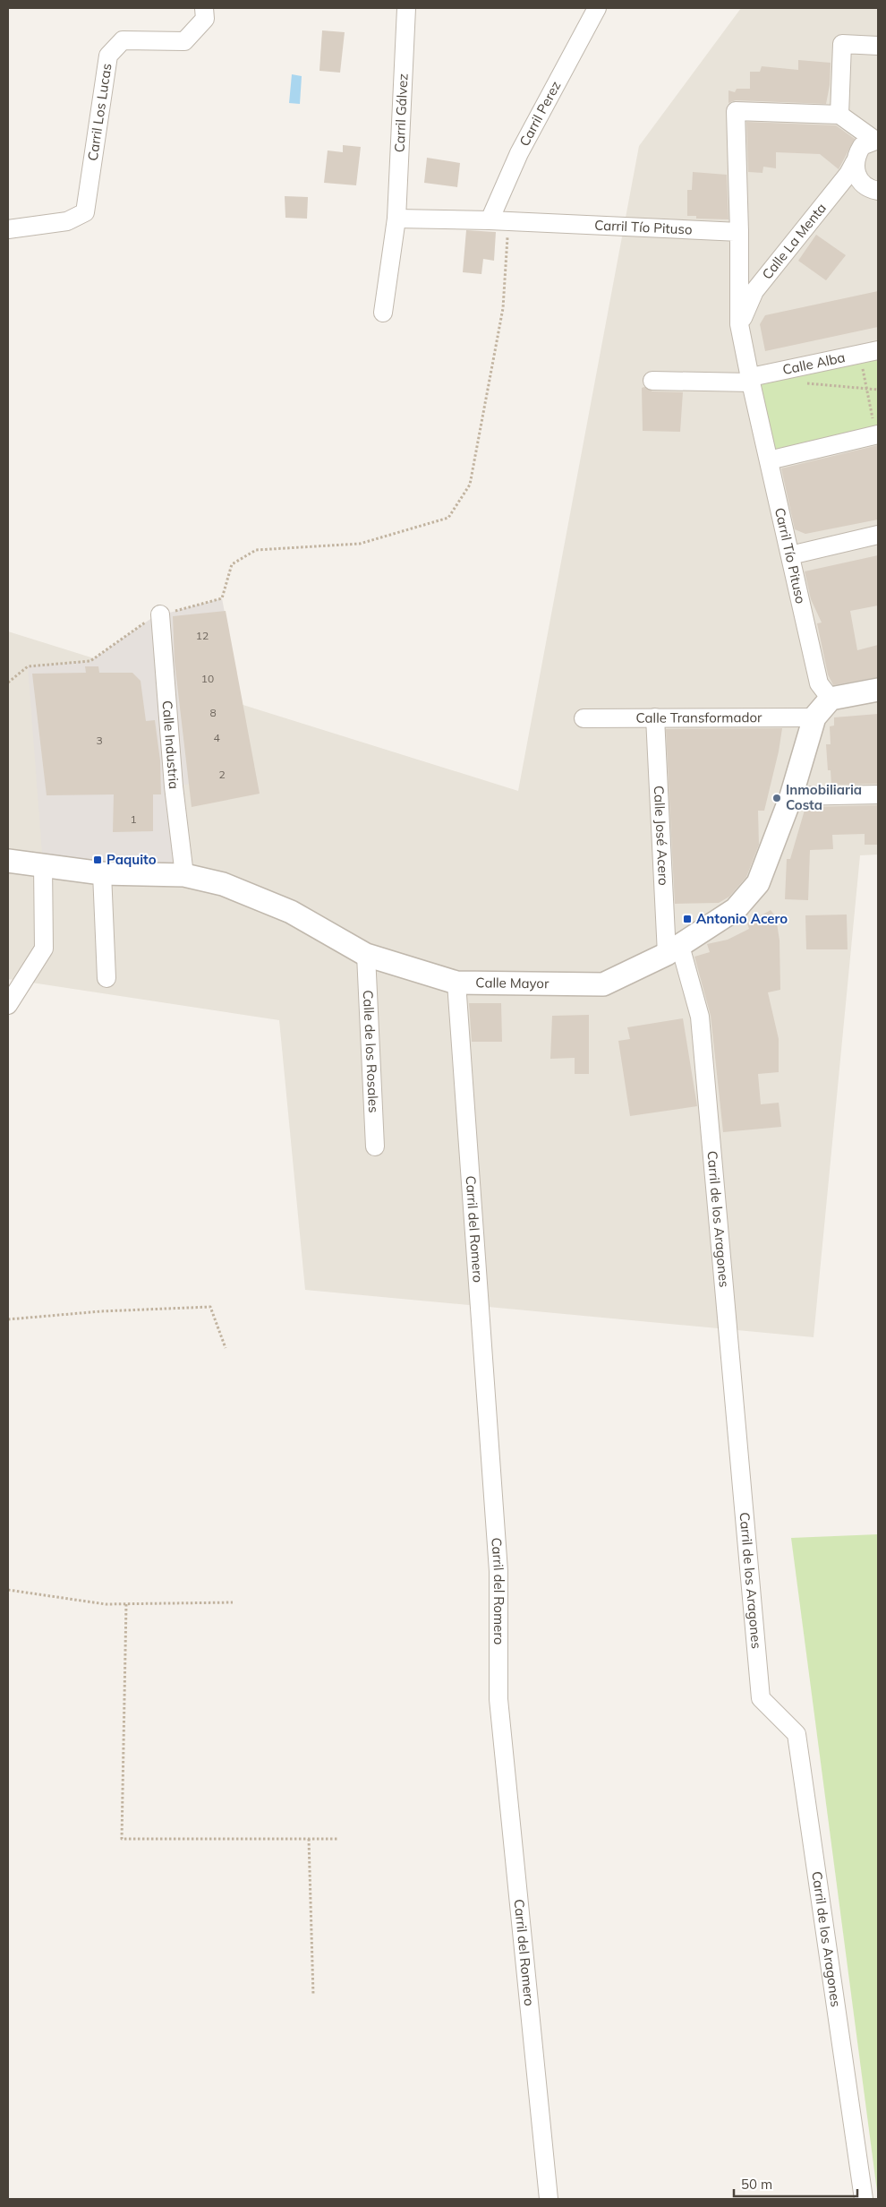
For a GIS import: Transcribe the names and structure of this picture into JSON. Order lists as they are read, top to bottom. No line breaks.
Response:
{"streets":{"street":["Carril Los Lucas","Carril Gálvez","Carril Perez","Carril Tío Pituso","Calle La Menta","Calle Alba","Calle Transformador","Calle Industria","Calle José Acero","Calle Mayor","Calle de los Rosales","Carril de los Aragones","Carril del Romero"]},"crossings":[["Carril Gálvez","Carril Tío Pituso"],["Carril Perez","Carril Tío Pituso"],["Carril Tío Pituso","Calle La Menta"],["Carril Tío Pituso","Calle Alba"],["Carril Tío Pituso","Calle Mayor"],["Calle Transformador","Calle José Acero"],["Calle Transformador","Calle Mayor"],["Calle Industria","Calle Mayor"],["Calle José Acero","Calle Mayor"],["Calle José Acero","Carril de los Aragones"],["Calle Mayor","Calle de los Rosales"],["Calle Mayor","Carril de los Aragones"],["Calle Mayor","Carril del Romero"]],"places":{"other":["Inmobiliaria Costa"],"transit":["Paquito","Antonio Acero"]},"house_numbers":["12","10","8","4","3","2","1"],"scale_bar":"50 m"}
